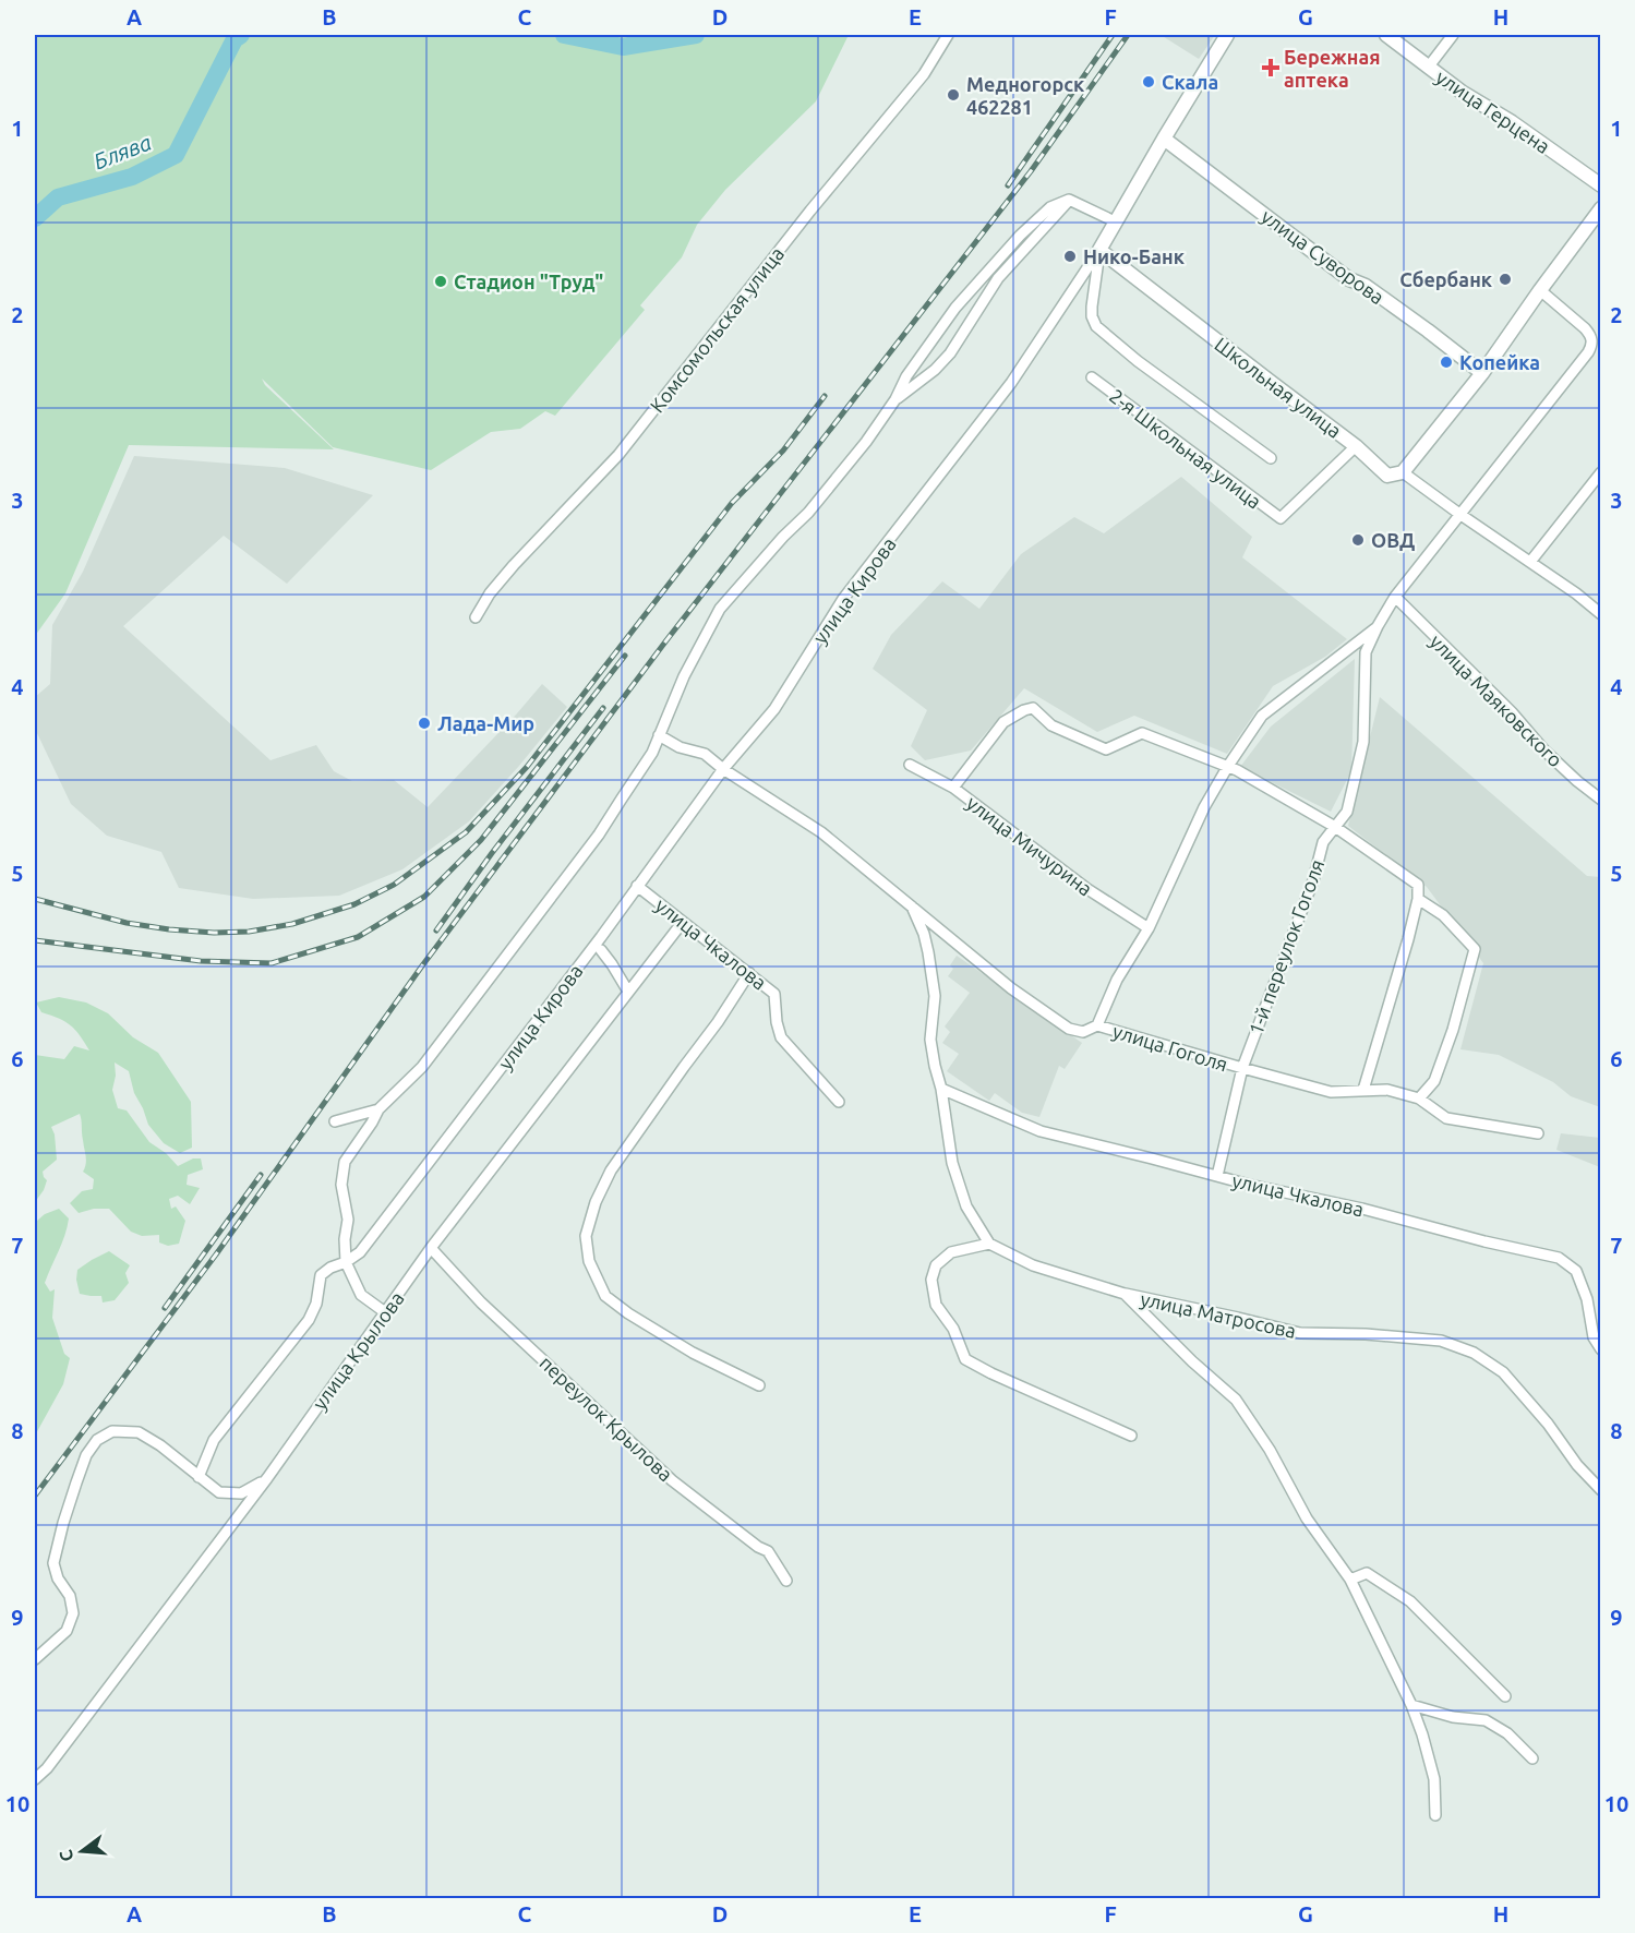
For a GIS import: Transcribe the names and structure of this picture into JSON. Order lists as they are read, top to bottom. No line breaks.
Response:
{"streets":{"street":["улица Герцена","улица Суворова","Комсомольская улица","Школьная улица","2-я Школьная улица","улица Кирова","улица Маяковского","улица Мичурина","улица Чкалова","1-й переулок Гоголя","улица Гоголя","улица Матросова","улица Крылова","переулок Крылова"]},"crossings":[["Школьная улица","2-я Школьная улица"],["Школьная улица","улица Кирова"],["улица Кирова","улица Чкалова"],["улица Кирова","улица Гоголя"],["улица Чкалова","1-й переулок Гоголя"],["улица Чкалова","улица Крылова"],["1-й переулок Гоголя","улица Гоголя"],["улица Крылова","переулок Крылова"]],"water":["Блява"],"places":{"health":["Бережная аптека"],"other":["Скала","Медногорск 462281","Нико-Банк","Сбербанк","Стадион \"Труд\"","Копейка","ОВД","Лада-Мир"]},"north":"left","grid":{"columns":["A","B","C","D","E","F","G","H"],"rows":["1","2","3","4","5","6","7","8","9","10"]}}
